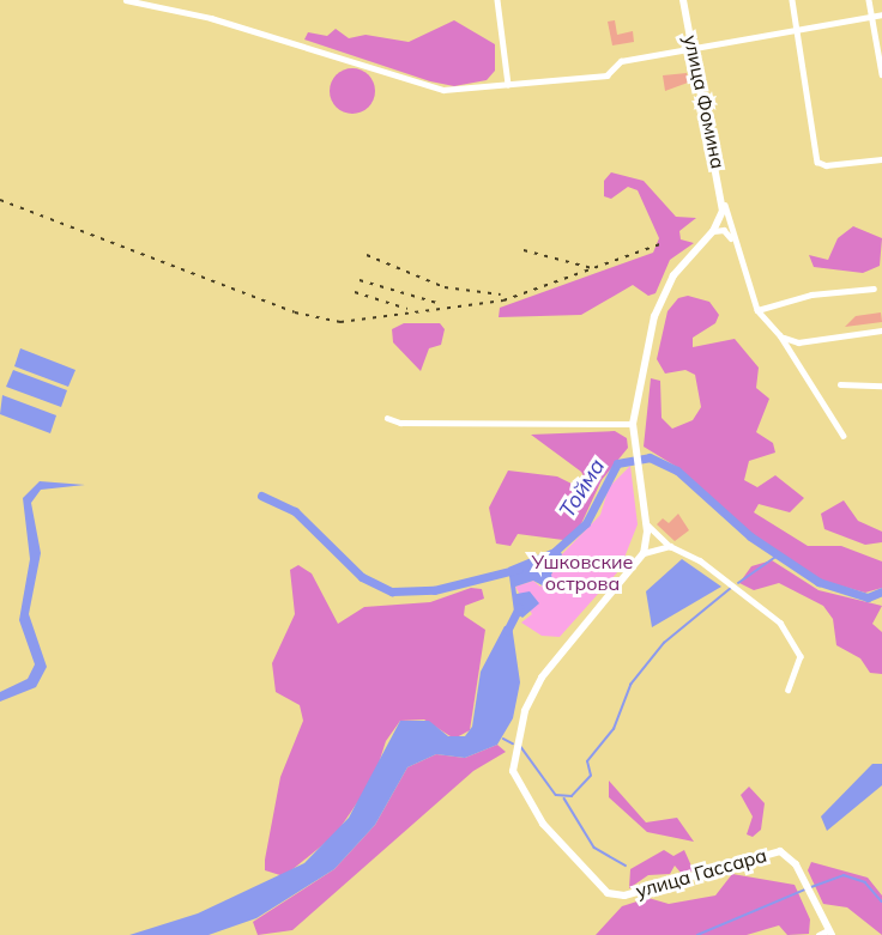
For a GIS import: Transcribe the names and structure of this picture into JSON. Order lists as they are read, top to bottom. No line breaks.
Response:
{"streets":{"main road":["улица Фомина","улица Гассара"]},"water":["Тойма"],"parks":["Ушковские острова"]}
